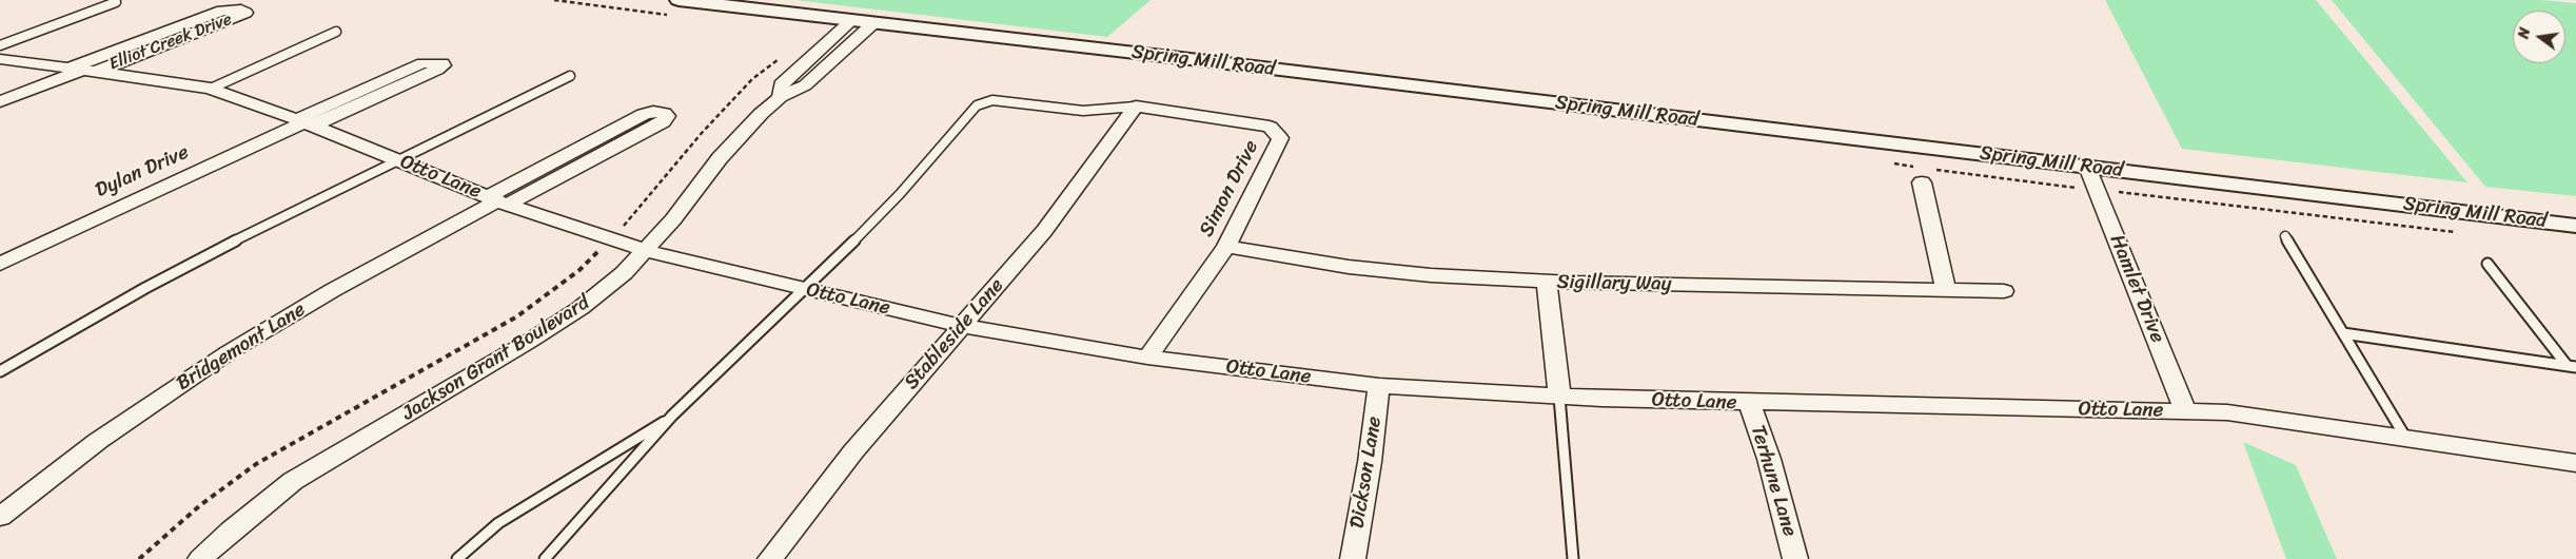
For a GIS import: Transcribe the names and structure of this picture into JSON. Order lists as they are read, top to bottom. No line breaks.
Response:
{"streets":{"street":["Elliot Creek Drive","Spring Mill Road","Dylan Drive","Otto Lane","Simon Drive","Sigillary Way","Hamlet Drive","Stableside Lane","Bridgemont Lane","Jackson Grant Boulevard","Dickson Lane","Terhune Lane"]},"crossings":[["Elliot Creek Drive","Otto Lane"],["Spring Mill Road","Hamlet Drive"],["Spring Mill Road","Jackson Grant Boulevard"],["Dylan Drive","Otto Lane"],["Otto Lane","Simon Drive"],["Otto Lane","Hamlet Drive"],["Otto Lane","Stableside Lane"],["Otto Lane","Bridgemont Lane"],["Otto Lane","Jackson Grant Boulevard"],["Otto Lane","Dickson Lane"],["Otto Lane","Terhune Lane"],["Simon Drive","Sigillary Way"],["Simon Drive","Stableside Lane"]],"north":"left"}
